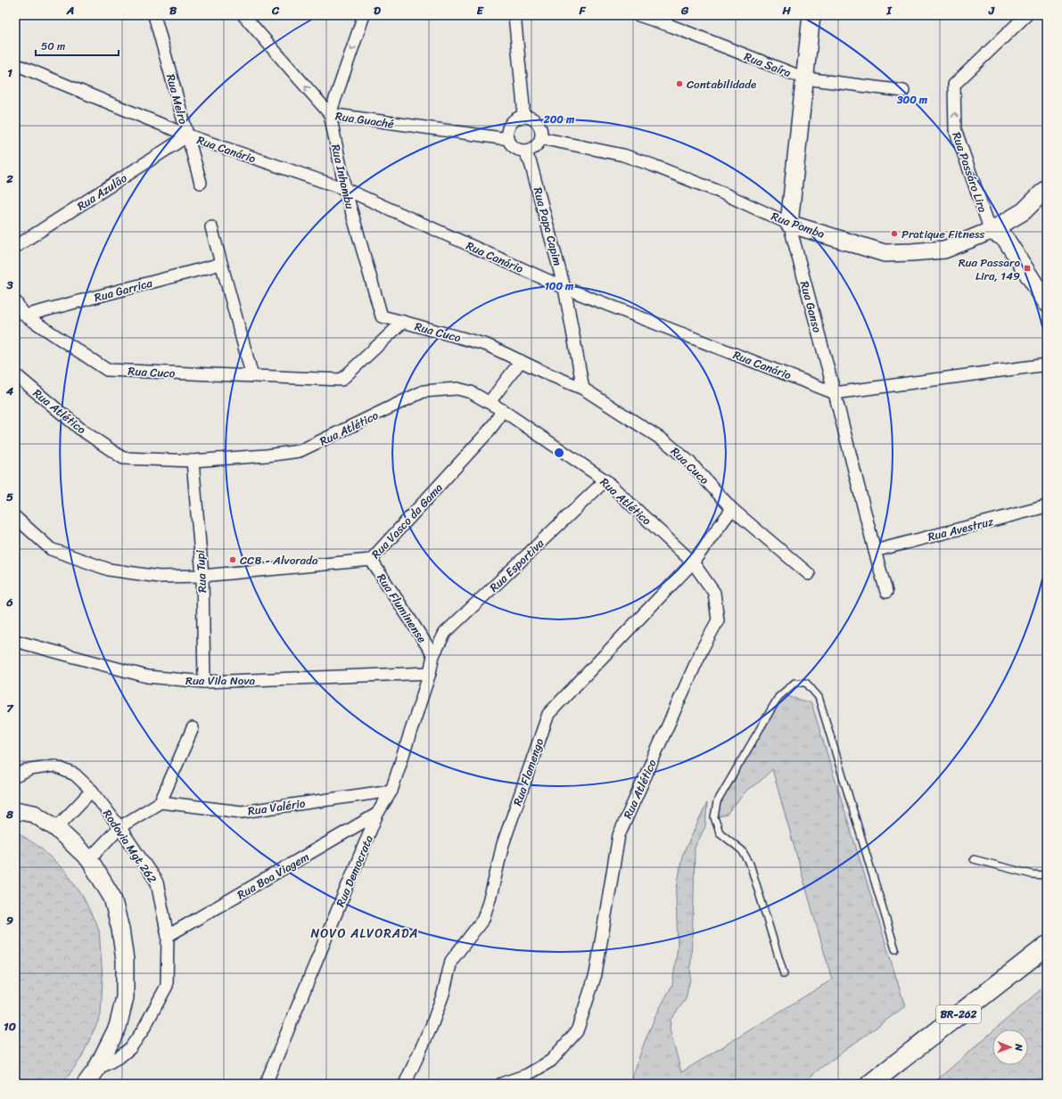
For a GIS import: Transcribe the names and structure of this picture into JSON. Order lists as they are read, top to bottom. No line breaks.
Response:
{"streets":{"main road":["BR-262"],"street":["Rua Saíra","Rua Melro","Rua Guaché","Rua Canário","Rua Passáro Lira","Rua Inhambu","Rua Azulão","Rua Pomba","Rua Papa Capim","Rua Garrica","Rua Ganso","Rua Cuco","Rua Atlético","Rua Vasco da Gama","Rua Avestruz","Rua Esportiva","Rua Tupi","Rua Fluminense","Rua Vila Nova","Rua Flamengo","Rua Valério","Rodovia Mgt 262","Rua Democrata","Rua Boa Viagem"]},"crossings":[["Rua Saíra","Rua Ganso"],["Rua Melro","Rua Canário"],["Rua Melro","Rua Azulão"],["Rua Guaché","Rua Inhambu"],["Rua Guaché","Rua Pomba"],["Rua Guaché","Rua Papa Capim"],["Rua Canário","Rua Inhambu"],["Rua Canário","Rua Azulão"],["Rua Canário","Rua Papa Capim"],["Rua Canário","Rua Ganso"],["Rua Passáro Lira","Rua Pomba"],["Rua Inhambu","Rua Cuco"],["Rua Pomba","Rua Papa Capim"],["Rua Pomba","Rua Ganso"],["Rua Papa Capim","Rua Cuco"],["Rua Garrica","Rua Cuco"],["Rua Ganso","Rua Avestruz"],["Rua Cuco","Rua Flamengo"],["Rua Atlético","Rua Vasco da Gama"],["Rua Atlético","Rua Esportiva"],["Rua Atlético","Rua Tupi"],["Rua Atlético","Rua Flamengo"],["Rua Vasco da Gama","Rua Tupi"],["Rua Vasco da Gama","Rua Fluminense"],["Rua Esportiva","Rua Fluminense"],["Rua Esportiva","Rua Democrata"],["Rua Tupi","Rua Vila Nova"],["Rua Fluminense","Rua Democrata"],["Rua Vila Nova","Rua Democrata"],["Rua Valério","Rua Democrata"],["Rodovia Mgt 262","Rua Boa Viagem"],["Rua Democrata","Rua Boa Viagem"]],"one_way":["Rua Guaché","Rua Passáro Lira"],"districts":["NOVO ALVORADA"],"places":{"other":["Contabilidade","Pratique Fitness","CCB - Alvorada"],"transit":["Rua Passaro Lira, 149"]},"scale_bar":"50 m","north":"right","grid":{"columns":["A","B","C","D","E","F","G","H","I","J"],"rows":["1","2","3","4","5","6","7","8","9","10"]},"rings":["300 m","200 m","100 m"]}
